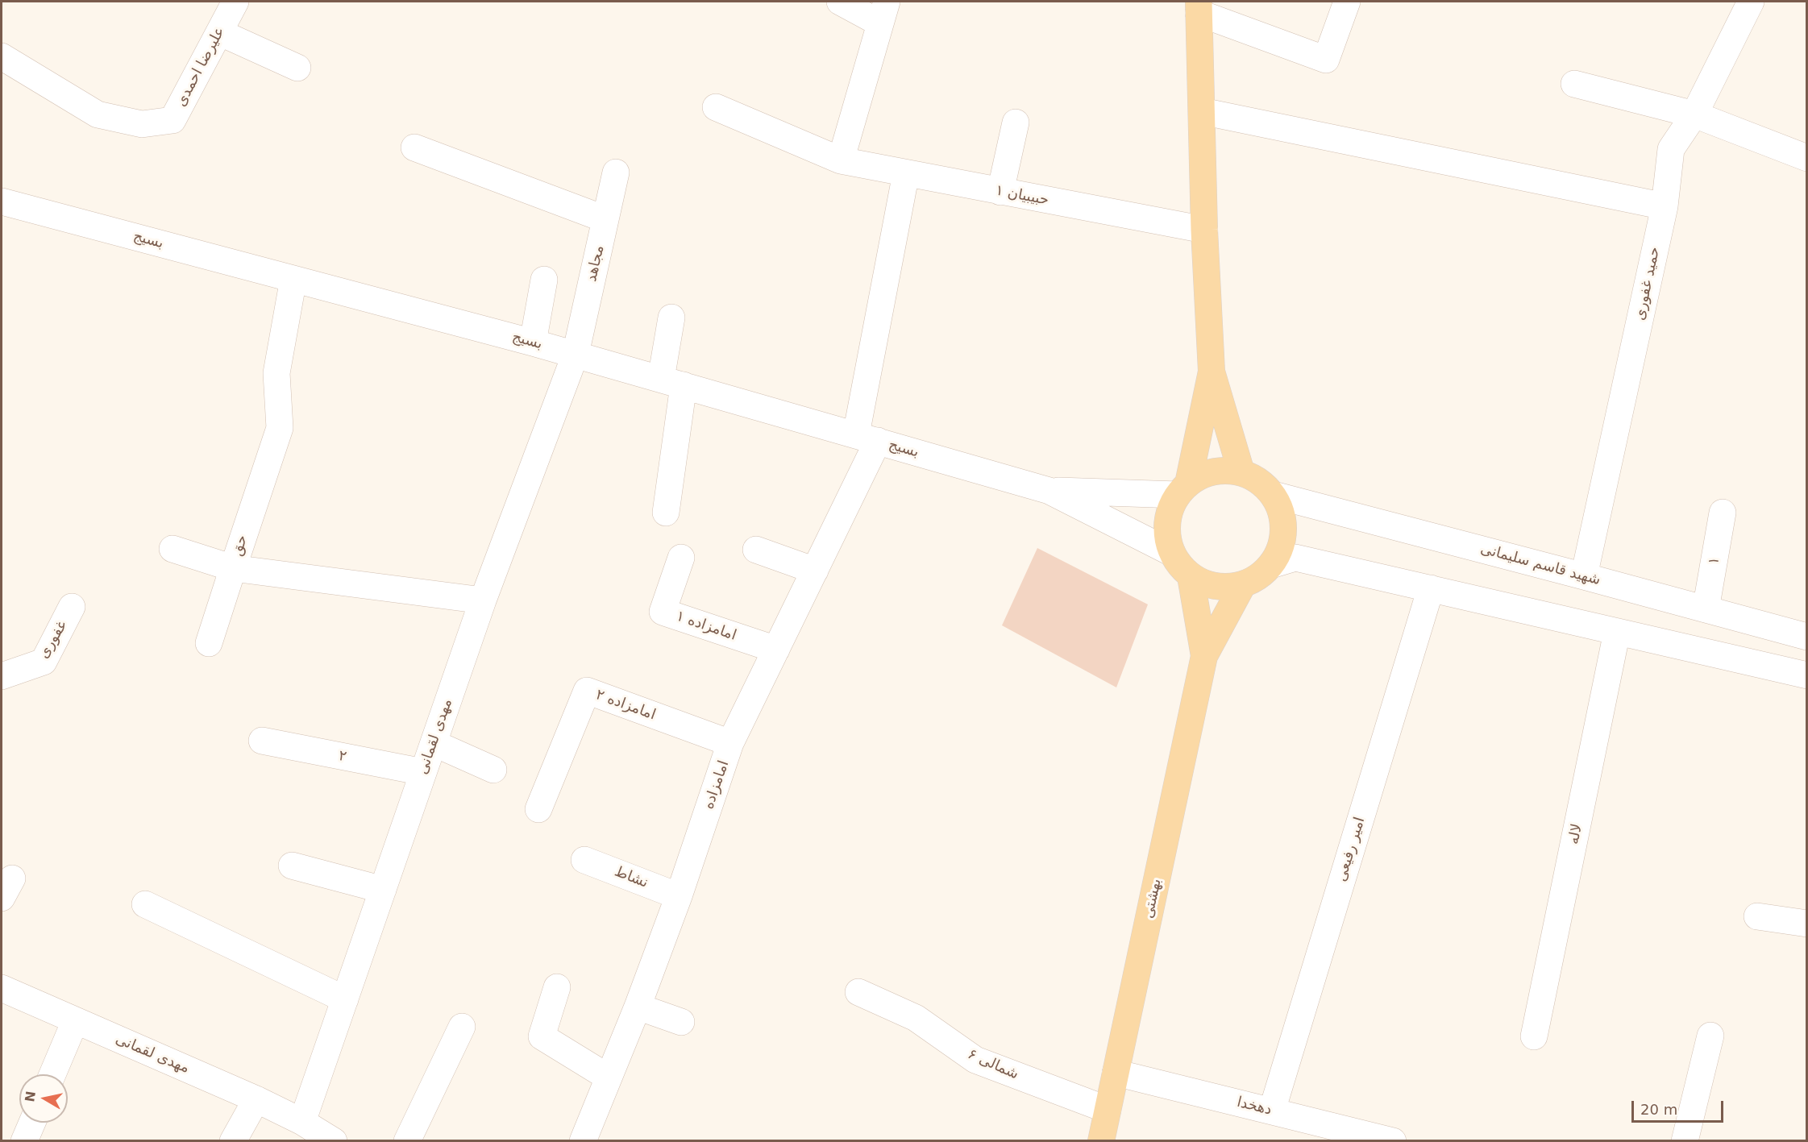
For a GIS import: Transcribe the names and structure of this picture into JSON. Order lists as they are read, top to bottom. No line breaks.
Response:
{"streets":{"main road":["بهشتی"],"street":["علیرضا احمدی","حبیبیان ۱","بسیج","مجاهد","حمید غفوری","حق","۱","شهید قاسم سلیمانی","امامزاده ۱","غفوری","امامزاده ۲","مهدی لقمانی","۲","امامزاده","لاله","امیر رفیعی","نشاط","شمالی ۶","دهخدا"]},"crossings":[["حبیبیان ۱","امامزاده"],["بسیج","مجاهد"],["بسیج","حق"],["بسیج","مهدی لقمانی"],["بسیج","امامزاده"],["مجاهد","مهدی لقمانی"],["حمید غفوری","شهید قاسم سلیمانی"],["حق","مهدی لقمانی"],["۱","شهید قاسم سلیمانی"],["امامزاده ۱","امامزاده"],["امامزاده ۲","امامزاده"],["مهدی لقمانی","۲"],["امامزاده","نشاط"],["امیر رفیعی","دهخدا"],["بهشتی","شمالی ۶"],["بهشتی","دهخدا"]],"scale_bar":"20 m","north":"left"}
